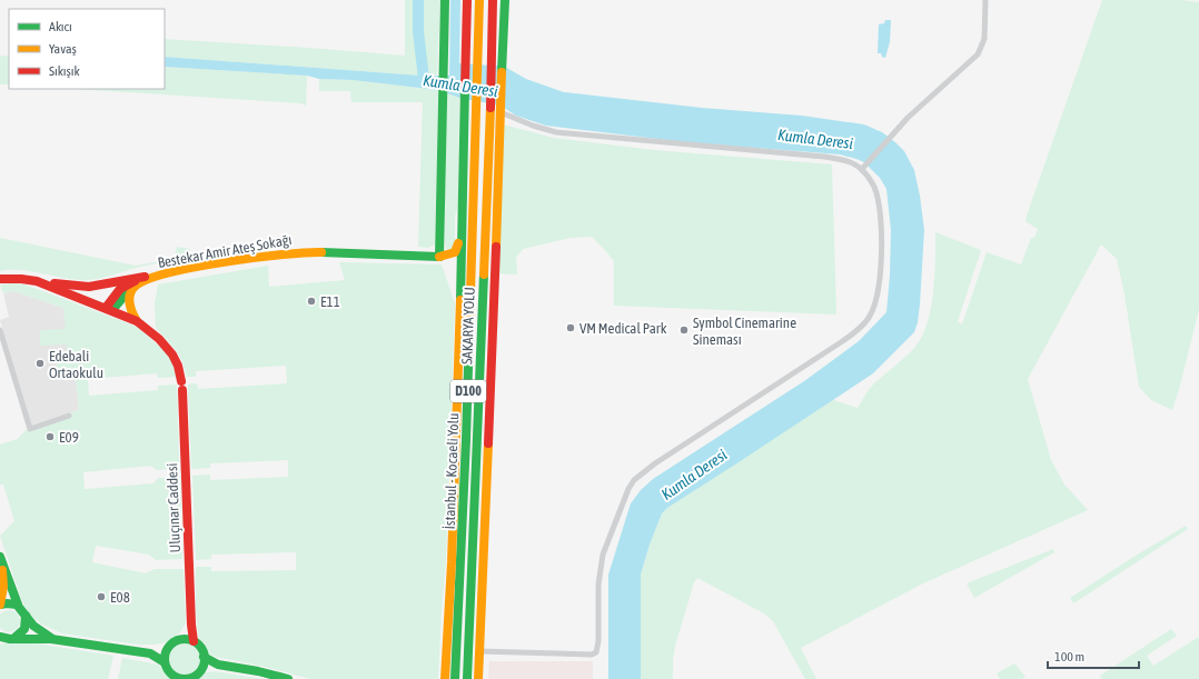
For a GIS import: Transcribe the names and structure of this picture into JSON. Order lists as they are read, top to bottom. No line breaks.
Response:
{"streets":{"main road":["Bestekar Amir Ateş Sokağı","SAKARYA YOLU","D100","İstanbul - Kocaeli Yolu","Uluçınar Caddesi"]},"crossings":[["D100","İstanbul - Kocaeli Yolu"]],"water":["Kumla Deresi"],"places":["E11","VM Medical Park","Symbol Cinemarine Sineması","Edebali Ortaokulu","E09","E08"],"legend":["Akıcı","Yavaş","Sıkışık"],"scale_bar":"100 m"}
